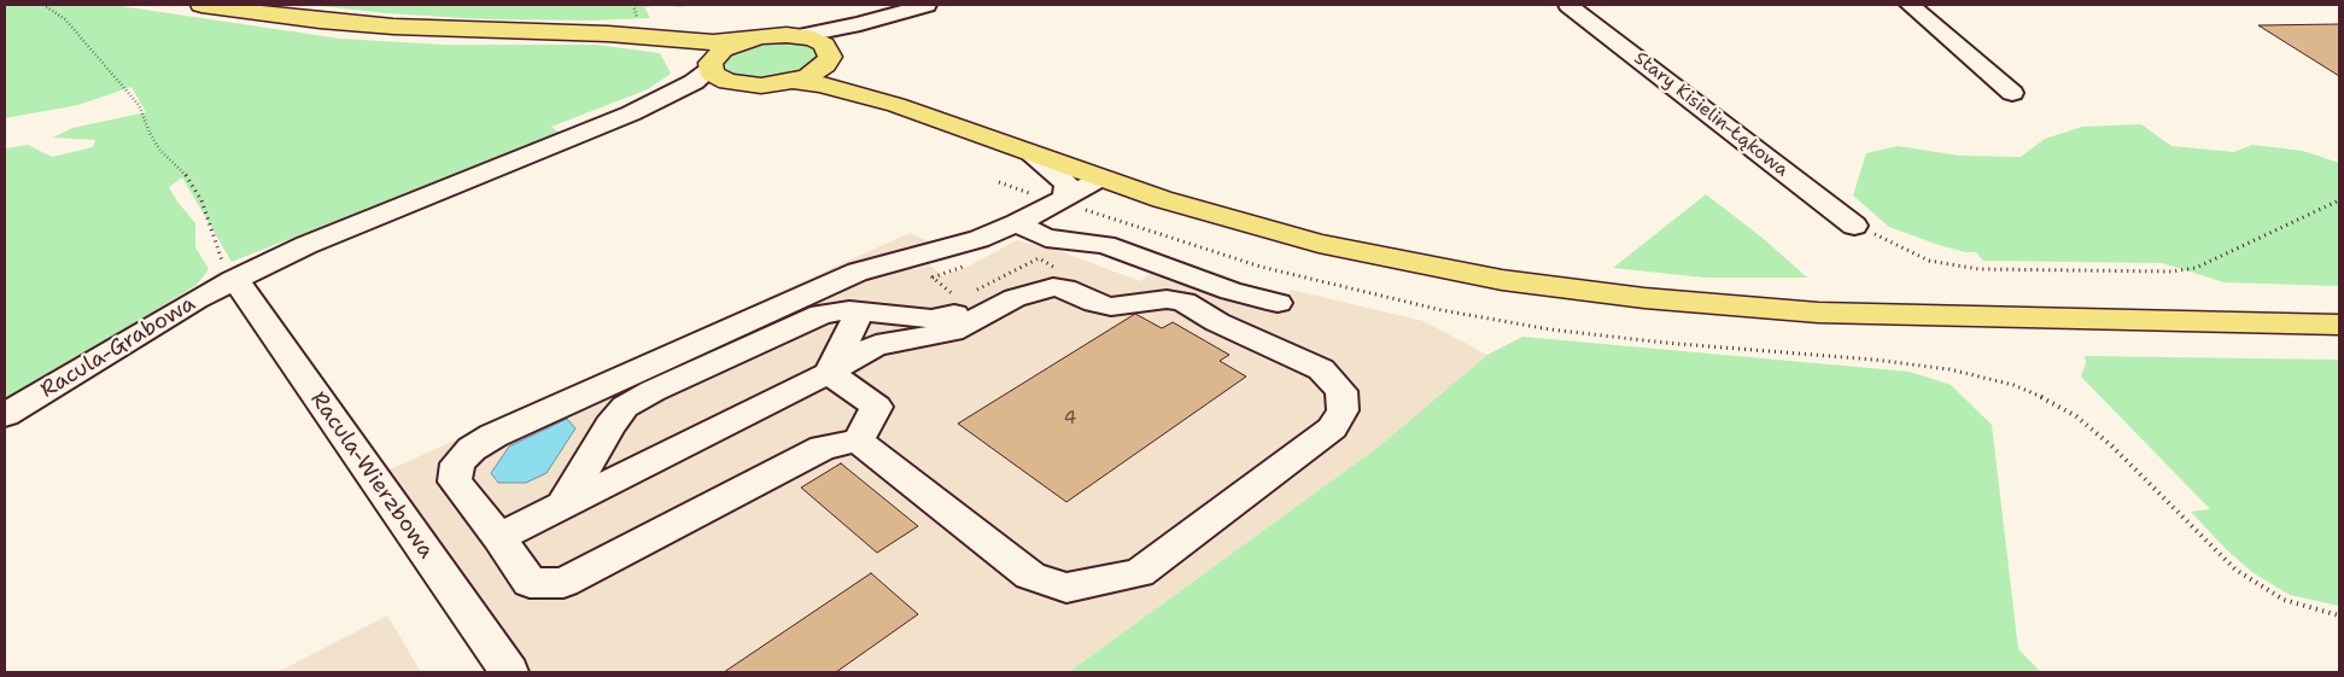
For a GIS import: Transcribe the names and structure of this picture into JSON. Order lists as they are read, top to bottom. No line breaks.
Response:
{"streets":{"street":["Stary Kisielin-Łąkowa","Racula-Grabowa","Racula-Wierzbowa"]},"crossings":[["Racula-Grabowa","Racula-Wierzbowa"]],"house_numbers":["4"]}
